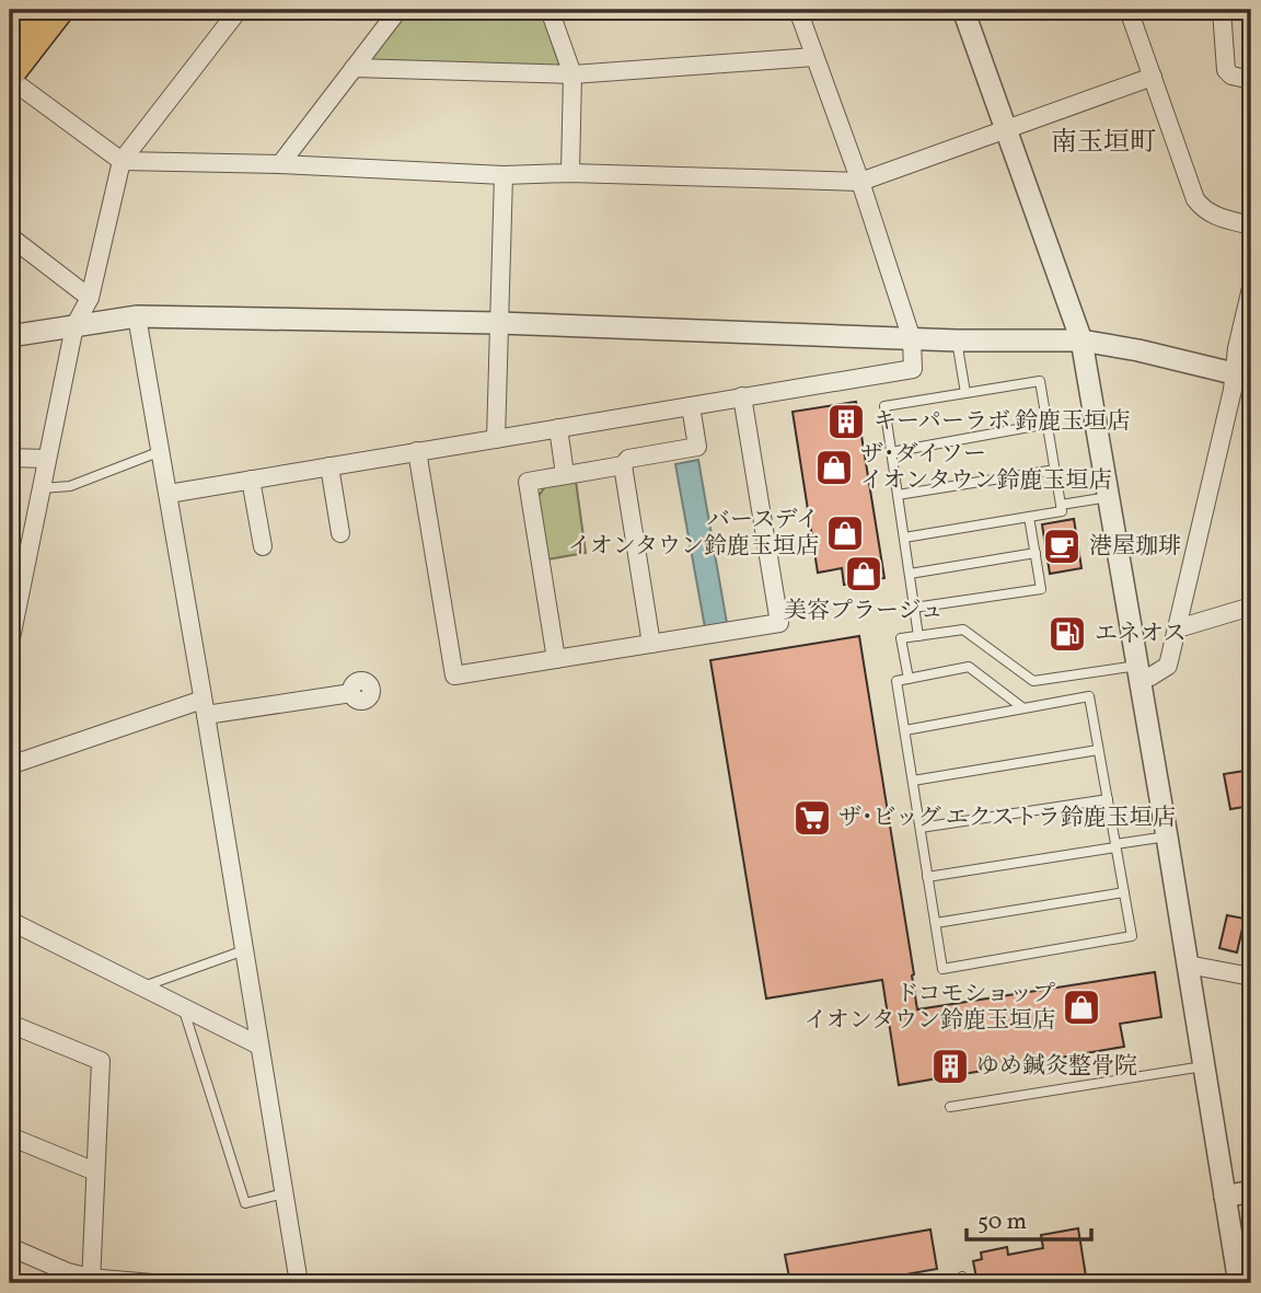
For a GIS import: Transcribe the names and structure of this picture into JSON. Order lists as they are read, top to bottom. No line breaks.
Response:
{"districts":["南玉垣町"],"places":{"building":["キーパーラボ 鈴鹿玉垣店","ゆめ鍼灸整骨院"],"shop":["ザ･ダイソー イオンタウン鈴鹿玉垣店","バースデイ イオンタウン鈴鹿玉垣店","美容プラージュ","ドコモショップ イオンタウン鈴鹿玉垣店"],"cafe":["港屋珈琲"],"fuel station":["エネオス"],"supermarket":["ザ･ビッグ エクストラ鈴鹿玉垣店"]},"scale_bar":"50 m"}
